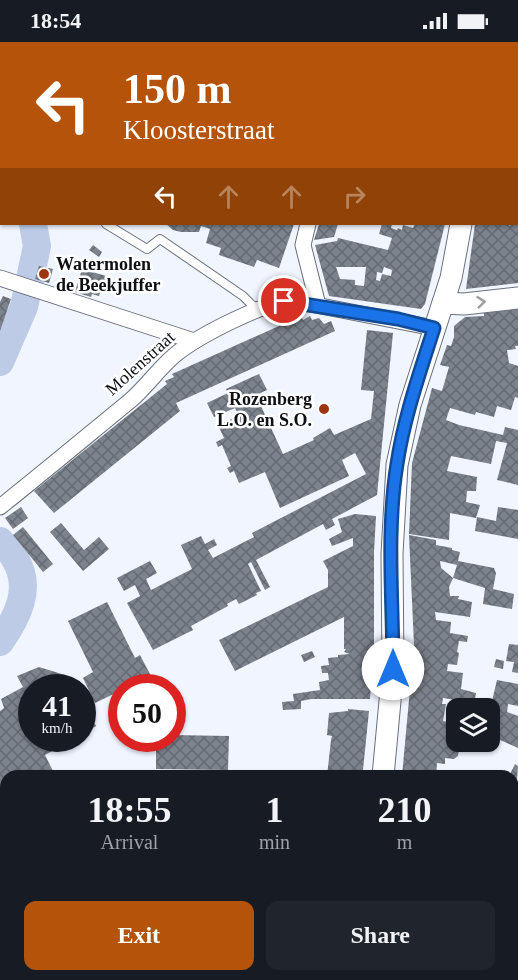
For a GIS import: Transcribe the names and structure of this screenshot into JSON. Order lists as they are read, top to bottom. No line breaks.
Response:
{"streets":{"street":["Molenstraat"]},"places":["Watermolen de Beekjuffer","Rozenberg L.O. en S.O."],"page":{"status":"18:54","turn":["150 m","Kloosterstraat"],"speed":"41 km/h","limit":"50","eta":["18:55","Arrival","1","min","210","m"],"buttons":["Exit","Share"]}}
